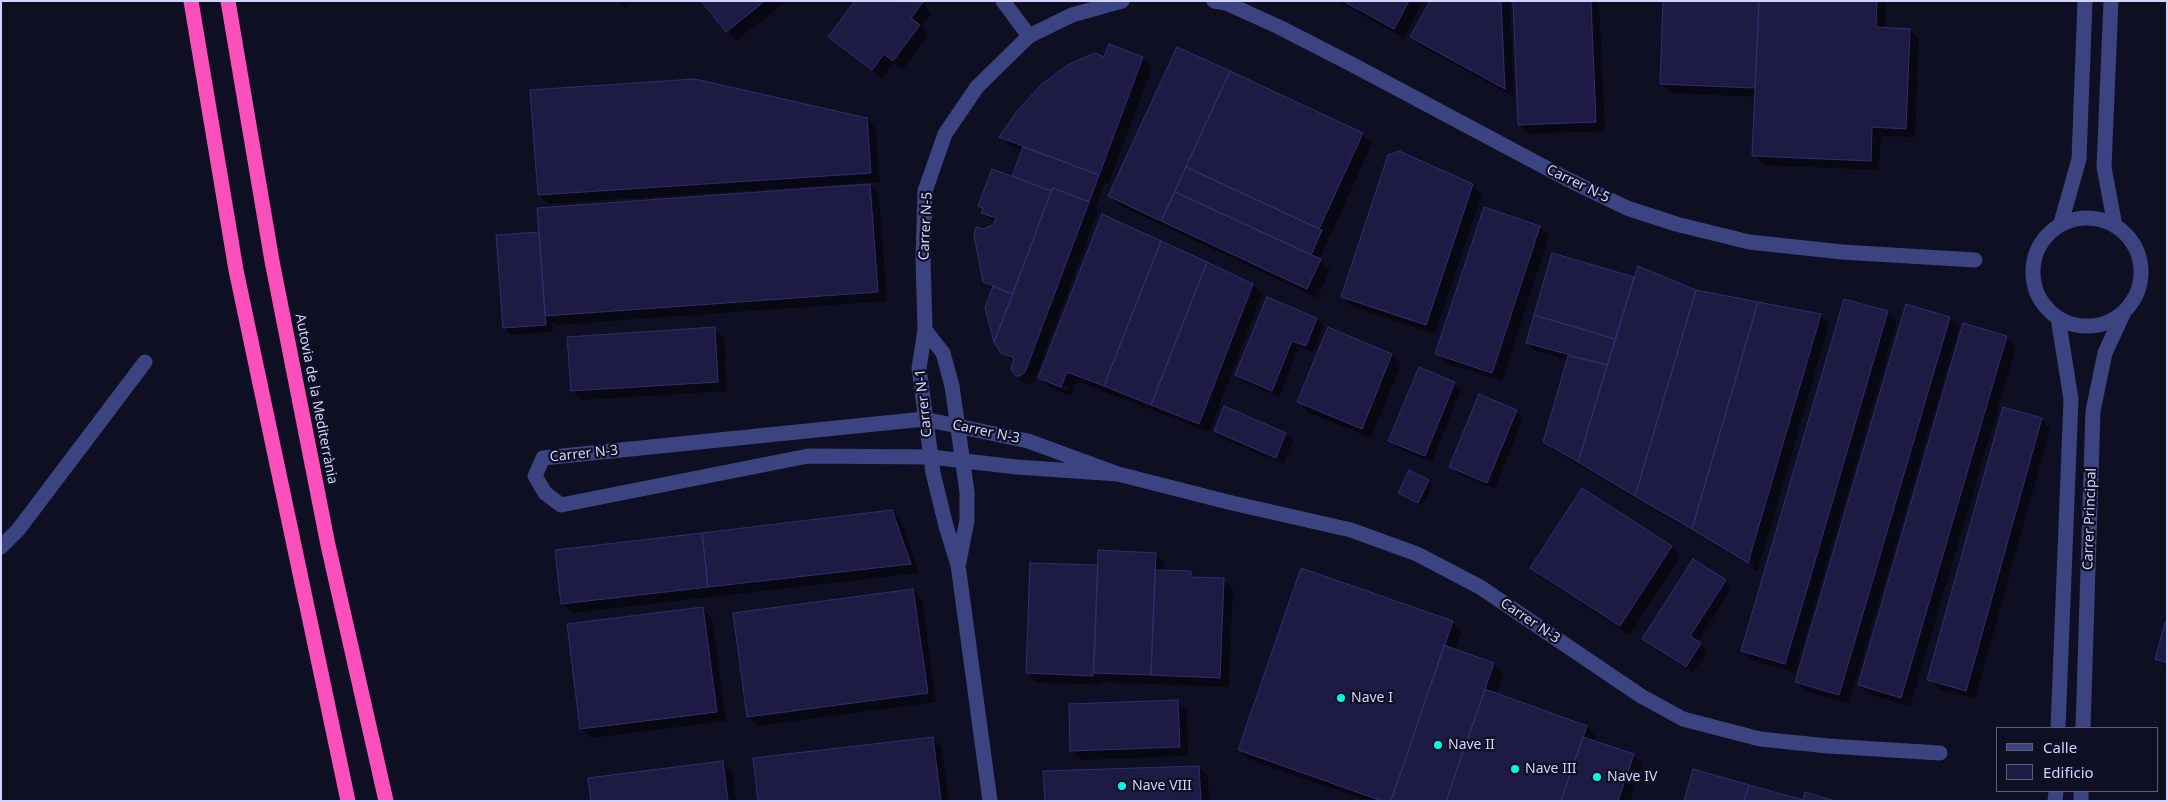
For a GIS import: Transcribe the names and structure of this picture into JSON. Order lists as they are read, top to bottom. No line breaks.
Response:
{"streets":{"highway":["Autovia de la Mediterrània"],"street":["Carrer N-5","Carrer N-1","Carrer N-3","Carrer Principal"]},"crossings":[["Carrer N-5","Carrer N-1"],["Carrer N-1","Carrer N-3"]],"places":["Nave I","Nave II","Nave III","Nave IV","Nave VIII"],"legend":["Calle","Edificio"]}
